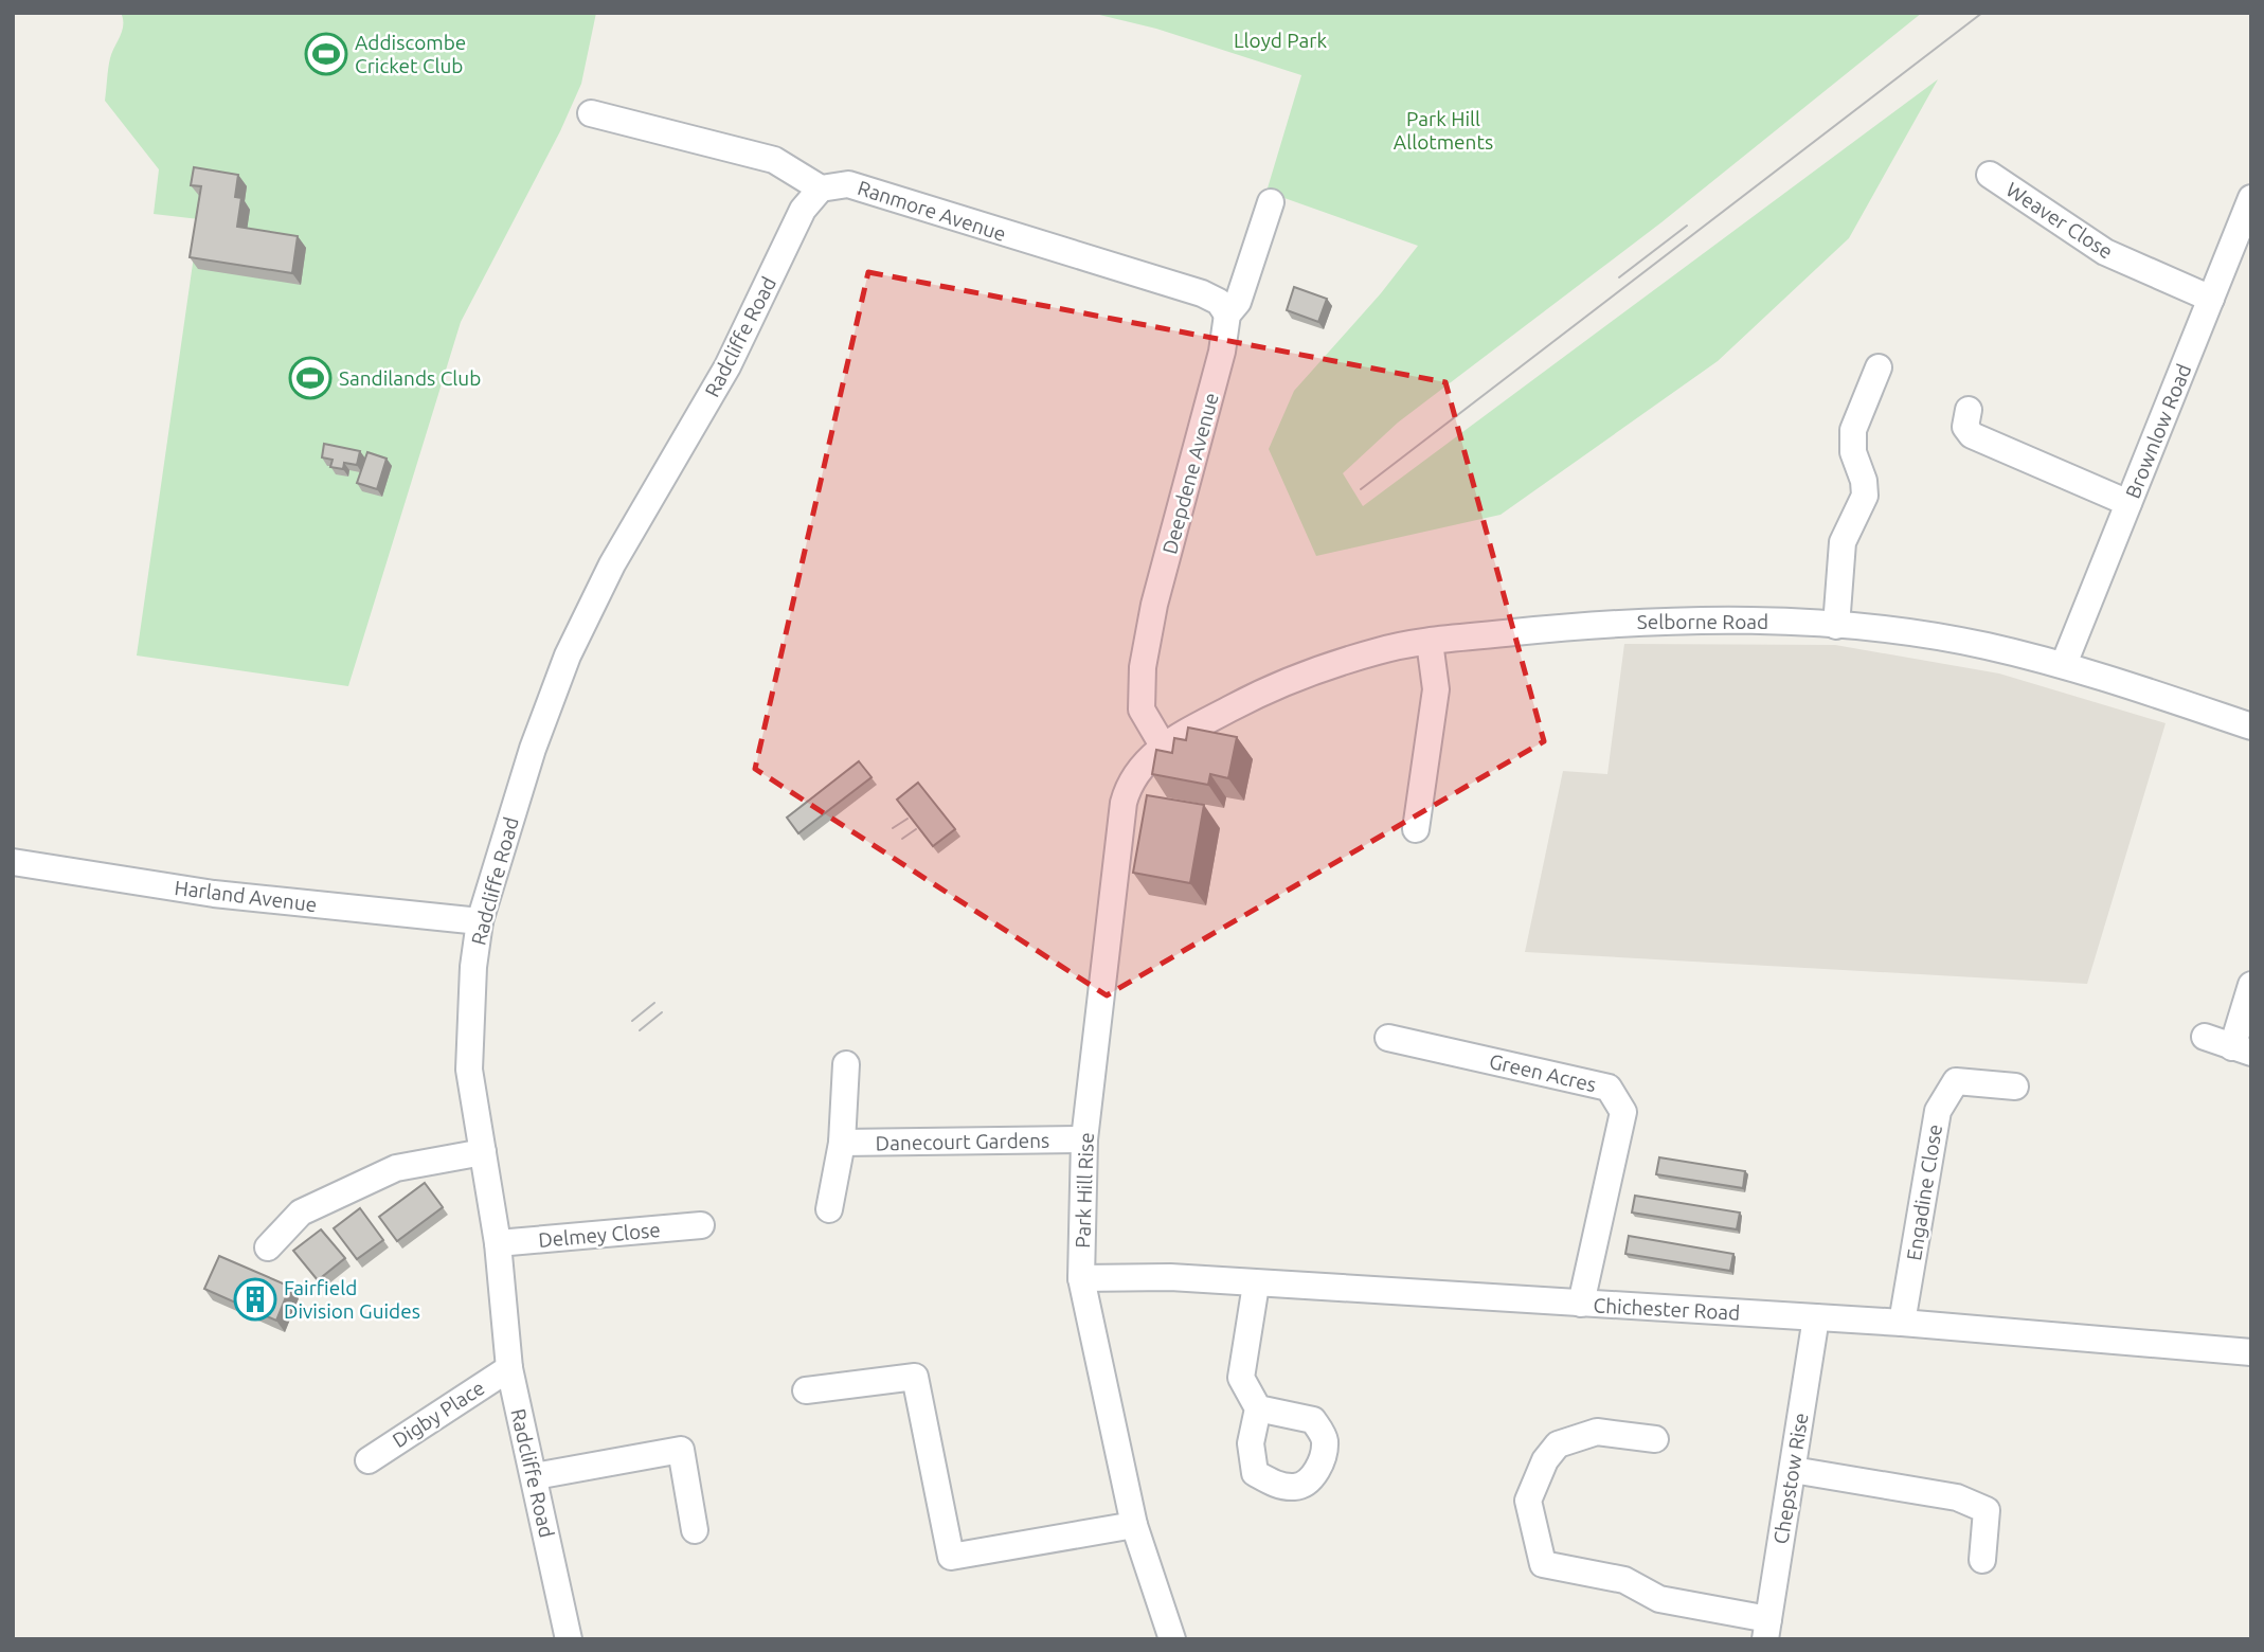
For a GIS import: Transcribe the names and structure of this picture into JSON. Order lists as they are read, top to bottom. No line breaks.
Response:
{"streets":{"street":["Ranmore Avenue","Weaver Close","Radcliffe Road","Brownlow Road","Deepdene Avenue","Selborne Road","Harland Avenue","Green Acres","Danecourt Gardens","Park Hill Rise","Engadine Close","Delmey Close","Chichester Road","Digby Place","Chepstow Rise"]},"crossings":[["Ranmore Avenue","Radcliffe Road"],["Ranmore Avenue","Deepdene Avenue"],["Weaver Close","Brownlow Road"],["Radcliffe Road","Harland Avenue"],["Radcliffe Road","Delmey Close"],["Radcliffe Road","Digby Place"],["Brownlow Road","Selborne Road"],["Deepdene Avenue","Selborne Road"],["Deepdene Avenue","Park Hill Rise"],["Selborne Road","Park Hill Rise"],["Green Acres","Chichester Road"],["Danecourt Gardens","Park Hill Rise"],["Park Hill Rise","Chichester Road"],["Engadine Close","Chichester Road"],["Chichester Road","Chepstow Rise"]],"parks":["Lloyd Park","Park Hill Allotments"],"places":{"sports":["Addiscombe Cricket Club","Sandilands Club"],"building":["Fairfield Division Guides"]}}
